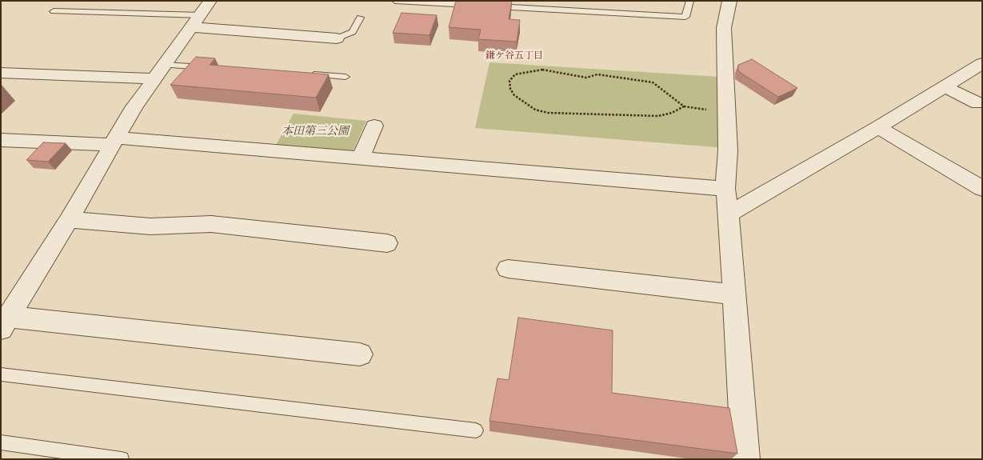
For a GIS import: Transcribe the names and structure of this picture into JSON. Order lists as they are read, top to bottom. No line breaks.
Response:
{"districts":["鎌ケ谷五丁目"],"parks":["本田第三公園"]}
